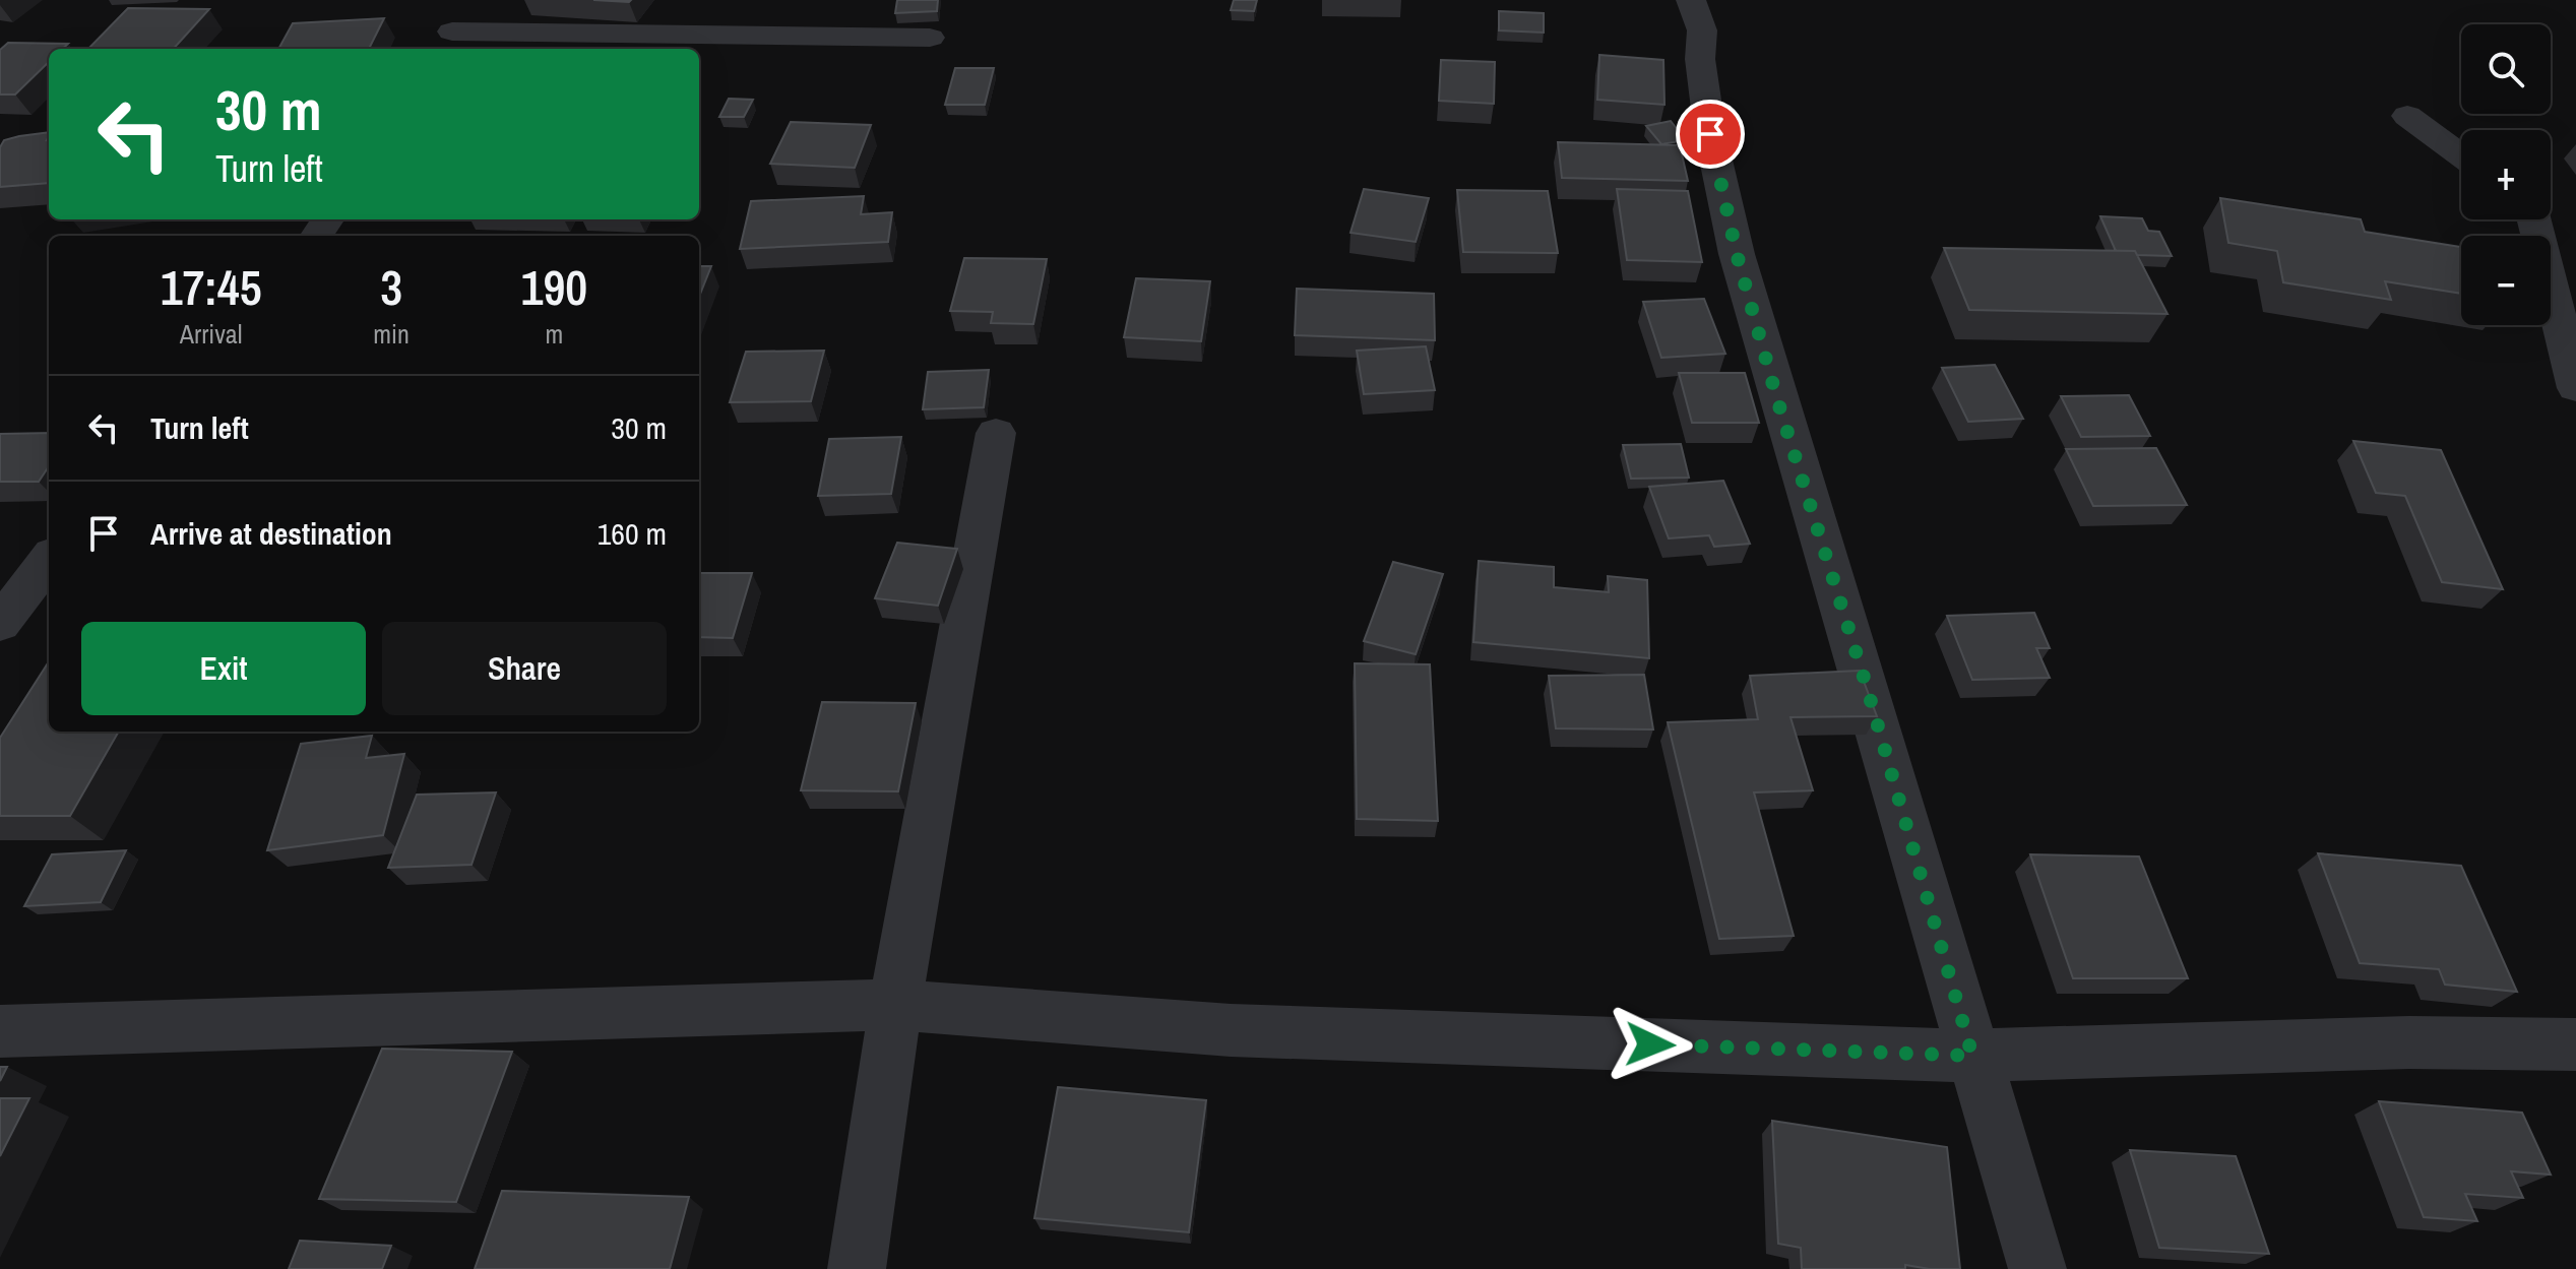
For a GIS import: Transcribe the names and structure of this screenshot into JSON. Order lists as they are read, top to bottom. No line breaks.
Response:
{"page":{"map_buttons":["+","−"],"turn":["30 m","Turn left"],"eta":["17:45","Arrival","3","min","190","m"],"list":[{"name":"Turn left","value":"30 m"},{"name":"Arrive at destination","value":"160 m"}],"buttons":["Exit","Share"]}}
